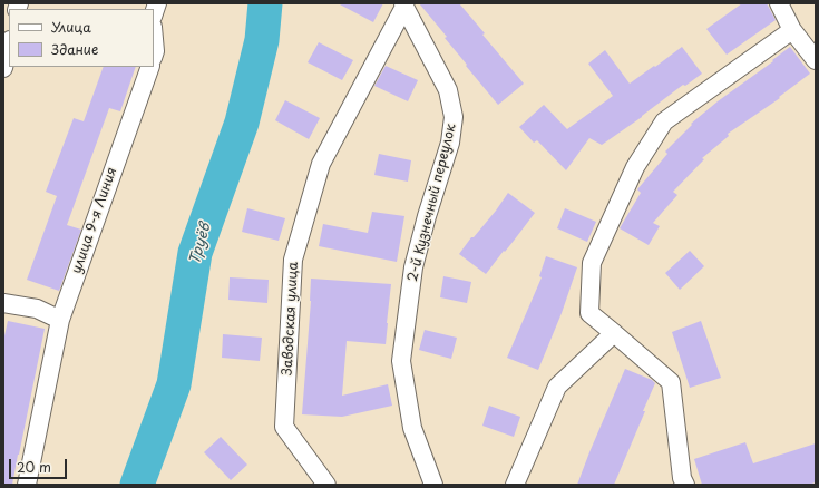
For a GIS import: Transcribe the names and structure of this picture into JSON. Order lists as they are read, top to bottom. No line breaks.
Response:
{"streets":{"street":["2-й Кузнечный переулок","улица 9-я Линия","Заводская улица"]},"crossings":[["2-й Кузнечный переулок","Заводская улица"]],"water":["Труёв"],"legend":["Улица","Здание"],"scale_bar":"20 m"}
